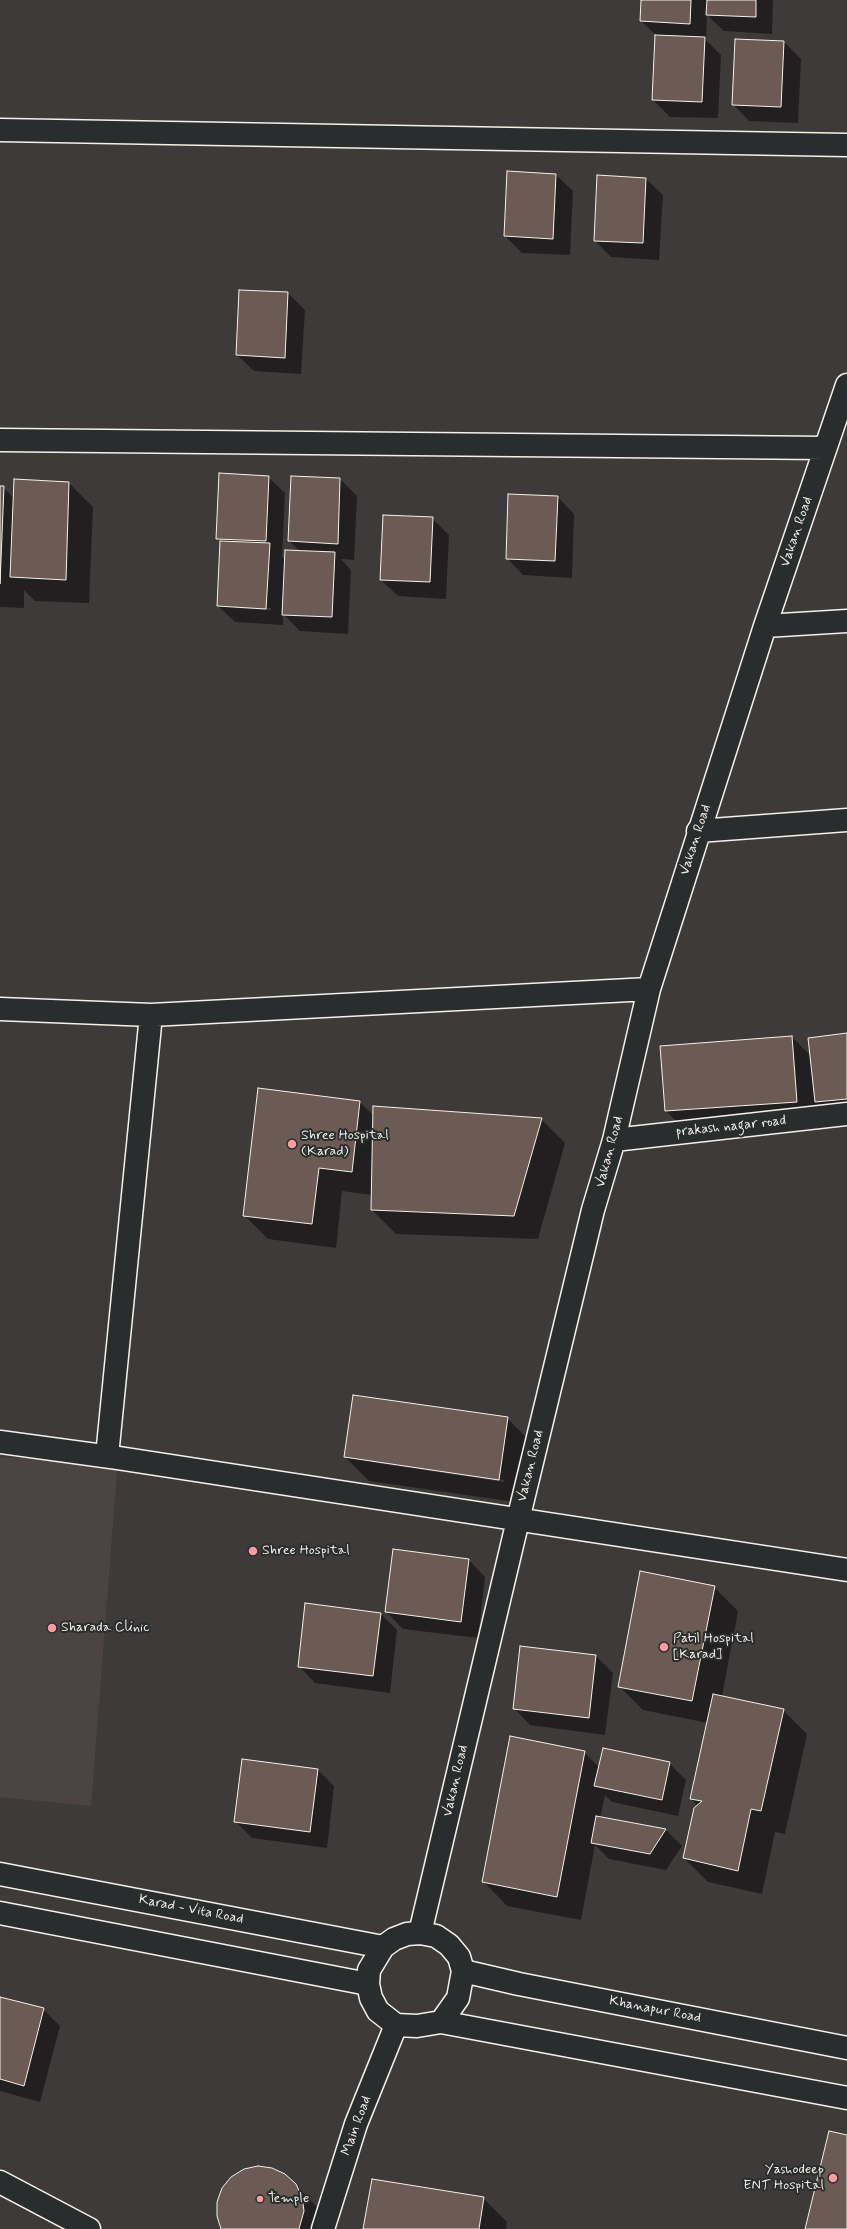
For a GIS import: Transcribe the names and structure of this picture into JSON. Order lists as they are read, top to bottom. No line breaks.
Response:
{"streets":{"main road":["Vakan Road","prakash nagar road","Karad - Vita Road","Khanapur Road","Main Road"]},"crossings":[["Vakan Road","prakash nagar road"],["Vakan Road","Karad - Vita Road"],["Vakan Road","Khanapur Road"],["Vakan Road","Main Road"],["Karad - Vita Road","Khanapur Road"],["Karad - Vita Road","Main Road"],["Khanapur Road","Main Road"]],"places":["Shree Hospital (Karad)","Shree Hospital","Sharada Clinic","Patil Hospital [Karad]","Yashodeep ENT Hospital","Temple"]}
